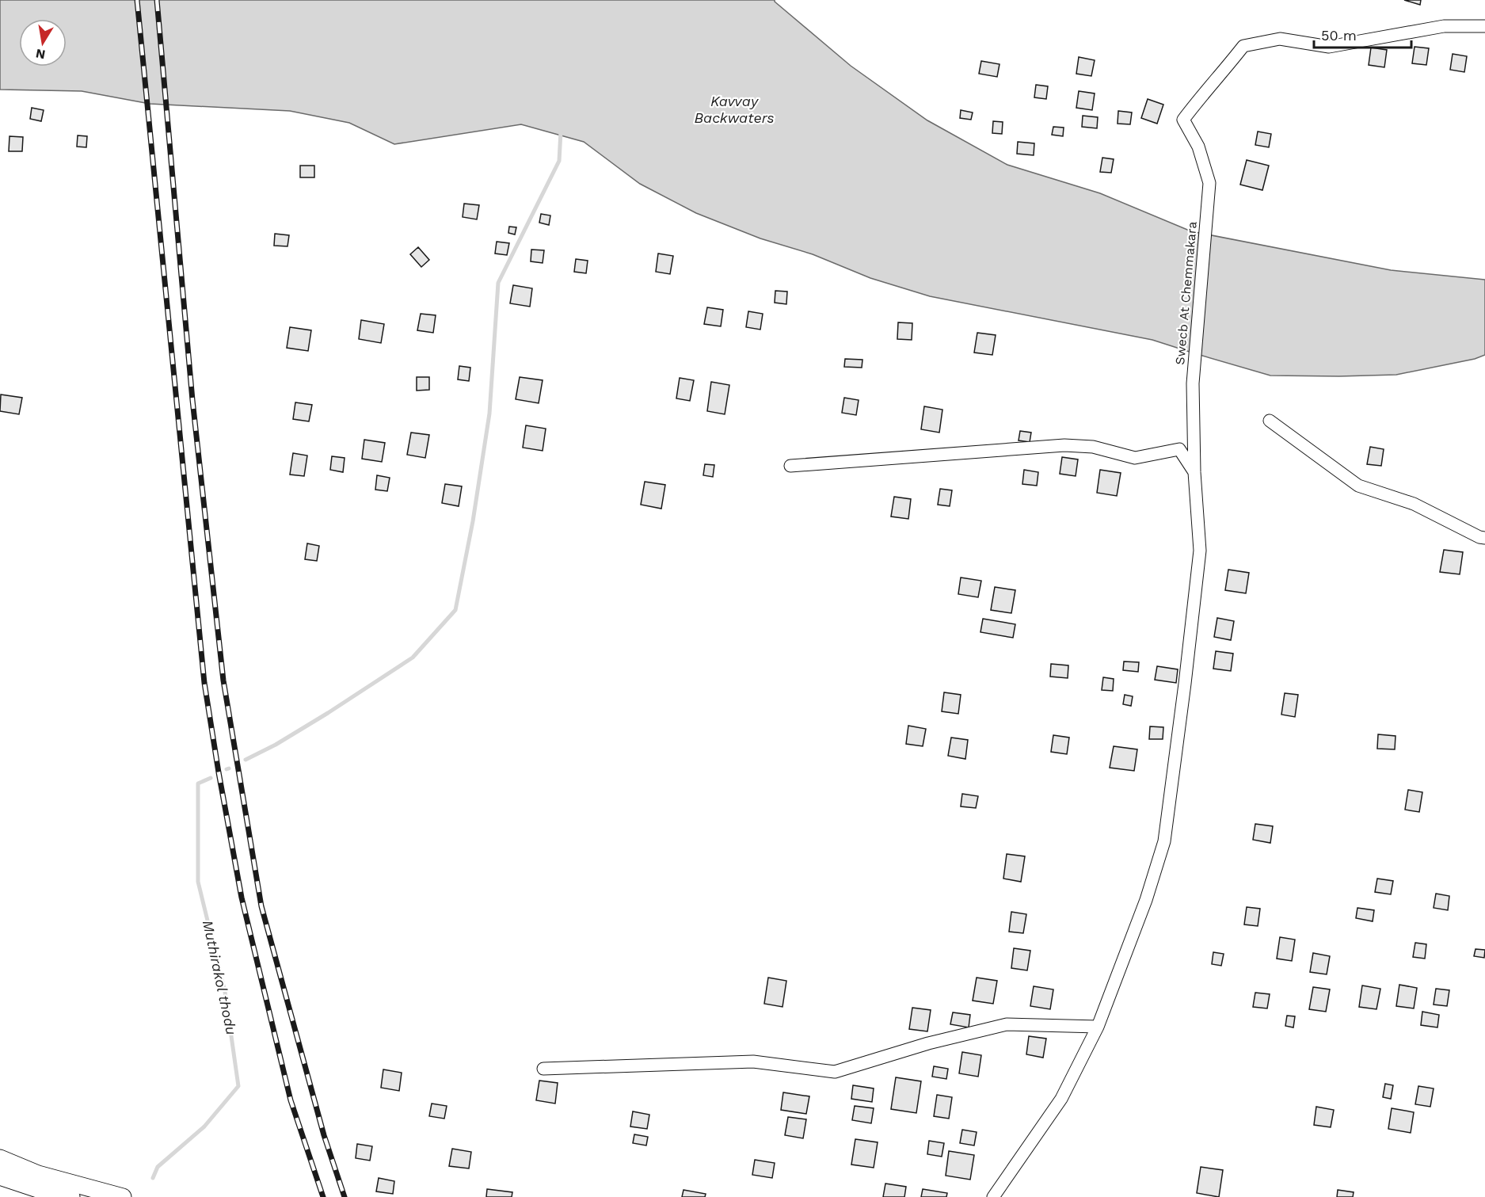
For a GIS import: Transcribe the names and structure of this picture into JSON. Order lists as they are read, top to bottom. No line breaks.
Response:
{"streets":{"street":["Swecb At Chemmakara"]},"water":["Kavvay Backwaters","Muthirakol thodu"],"scale_bar":"50 m","north":"bottom"}
